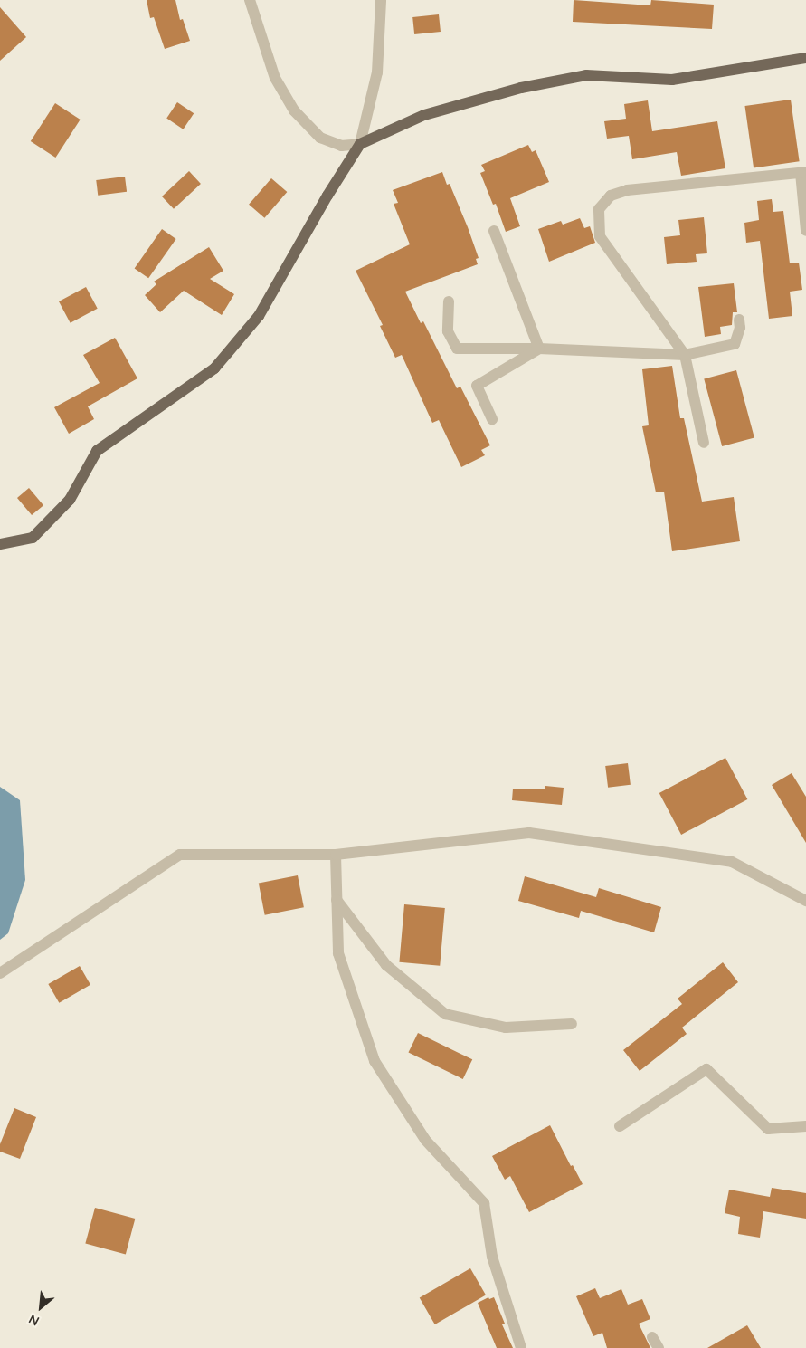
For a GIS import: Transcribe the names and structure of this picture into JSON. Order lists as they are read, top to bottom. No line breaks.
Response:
{"north":"bottom left"}
